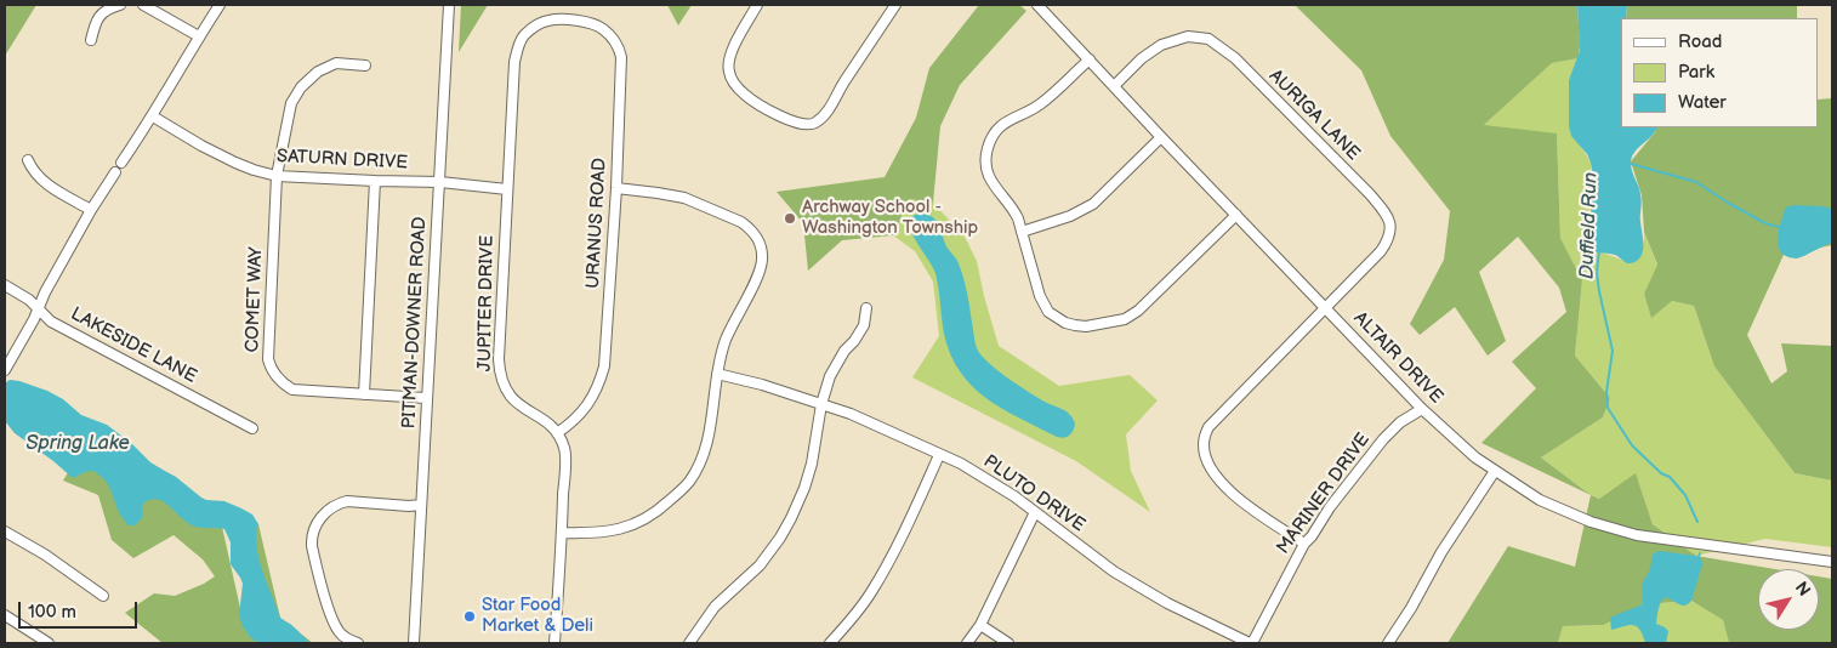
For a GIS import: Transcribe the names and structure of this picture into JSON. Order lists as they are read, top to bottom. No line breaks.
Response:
{"streets":{"street":["AURIGA LANE","SATURN DRIVE","URANUS ROAD","COMET WAY","JUPITER DRIVE","PITMAN-DOWNER ROAD","LAKESIDE LANE","ALTAIR DRIVE","PLUTO DRIVE","MARINER DRIVE"]},"crossings":[["AURIGA LANE","ALTAIR DRIVE"],["SATURN DRIVE","COMET WAY"],["SATURN DRIVE","JUPITER DRIVE"],["SATURN DRIVE","PITMAN-DOWNER ROAD"],["URANUS ROAD","JUPITER DRIVE"],["COMET WAY","PITMAN-DOWNER ROAD"],["ALTAIR DRIVE","MARINER DRIVE"],["PLUTO DRIVE","MARINER DRIVE"]],"water":["Duffield Run","Spring Lake"],"places":["Archway School - Washington Township","Star Food Market & Deli"],"legend":["Road","Park","Water"],"scale_bar":"100 m","north":"top right"}
